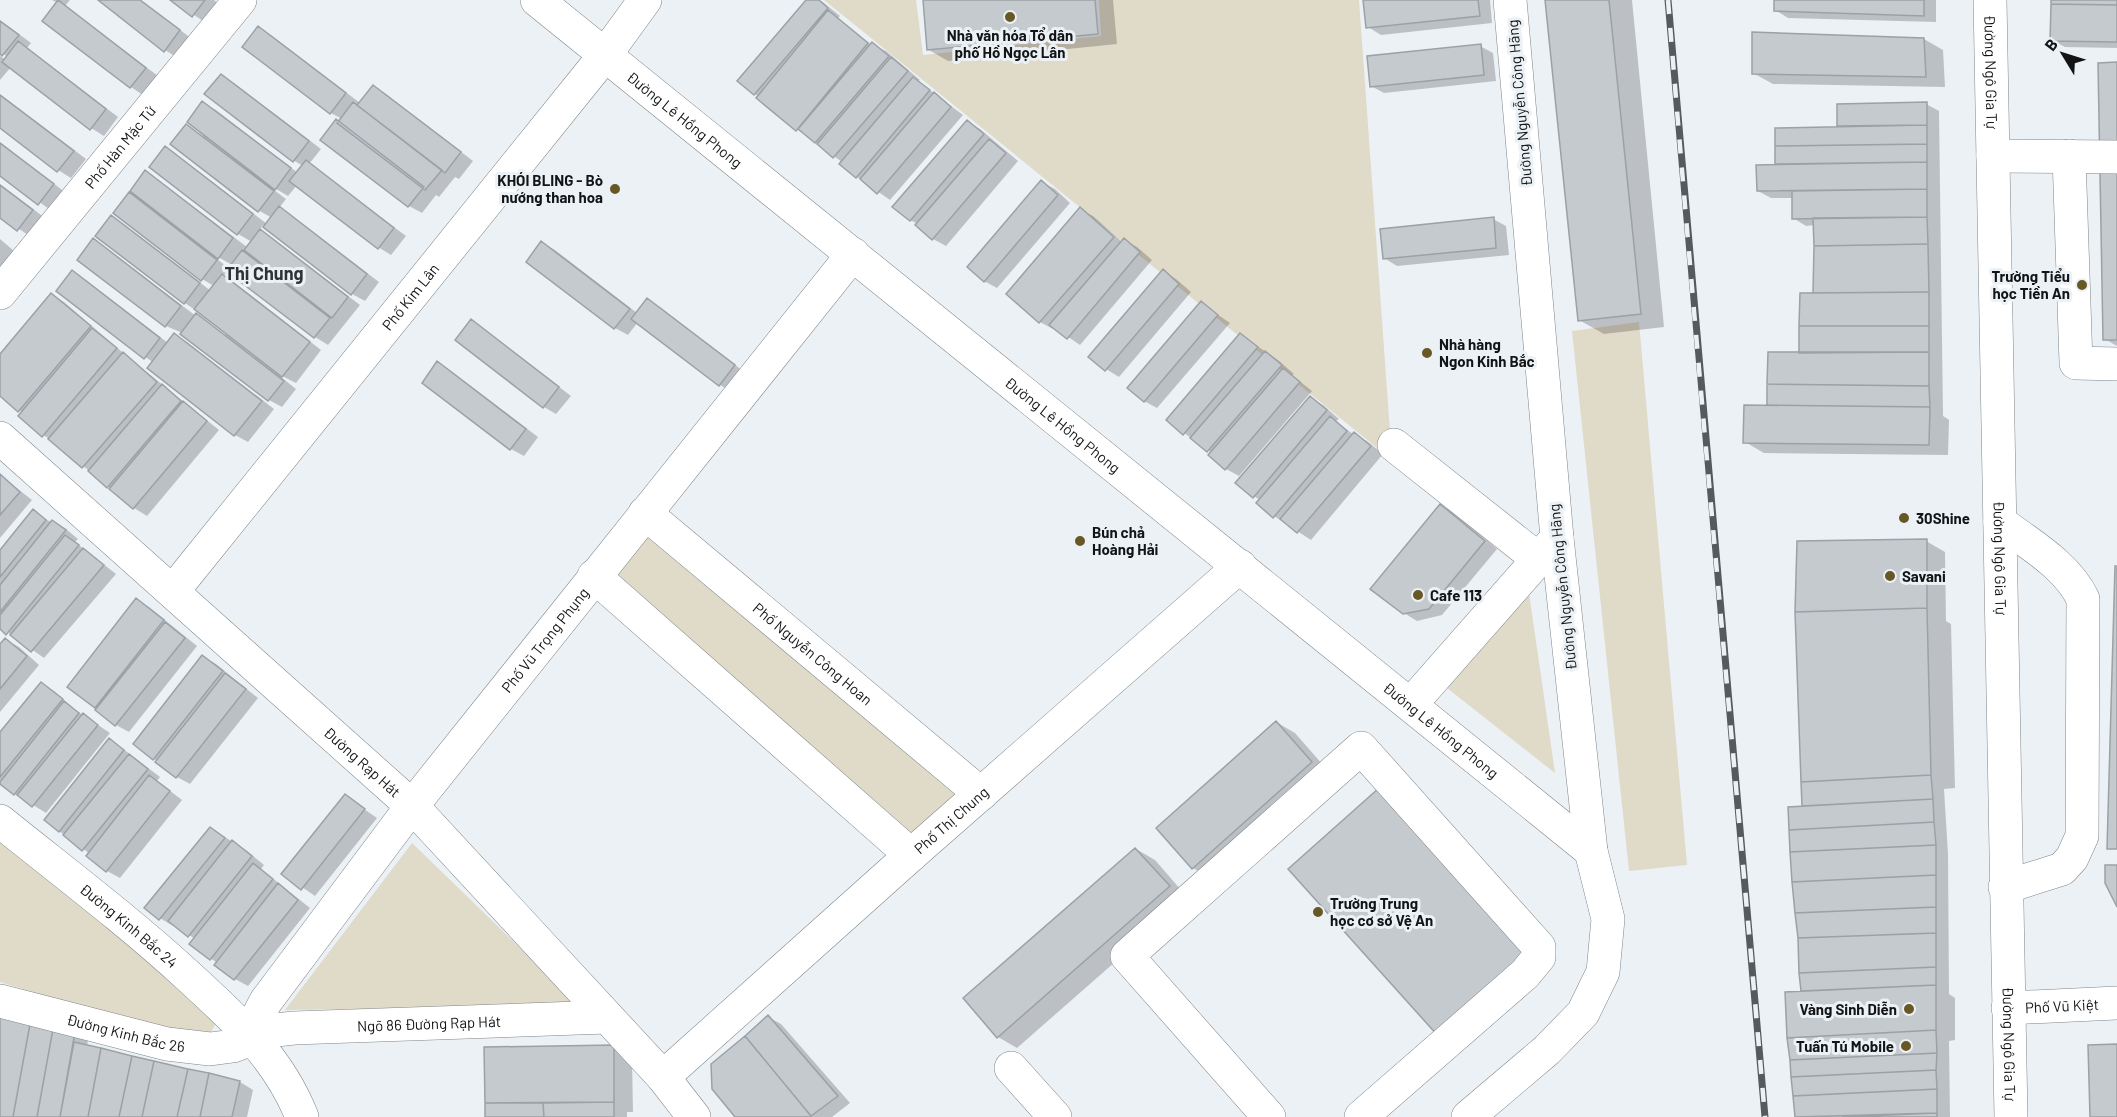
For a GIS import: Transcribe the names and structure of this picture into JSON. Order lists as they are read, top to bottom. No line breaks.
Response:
{"streets":{"street":["Đường Ngô Gia Tự","Đường Nguyễn Công Hãng","Đường Lê Hồng Phong","Phố Hàn Mặc Tử","Phố Kim Lân","Phố Vũ Trọng Phụng","Phố Nguyễn Công Hoan","Đường Rạp Hát","Phố Thị Chung","Đường Kinh Bắc 24","Phố Vũ Kiệt","Ngõ 86 Đường Rạp Hát","Đường Kinh Bắc 26"]},"crossings":[["Đường Ngô Gia Tự","Phố Vũ Kiệt"],["Đường Nguyễn Công Hãng","Đường Lê Hồng Phong"],["Đường Lê Hồng Phong","Phố Kim Lân"],["Đường Lê Hồng Phong","Phố Vũ Trọng Phụng"],["Đường Lê Hồng Phong","Phố Thị Chung"],["Phố Kim Lân","Đường Rạp Hát"],["Phố Vũ Trọng Phụng","Phố Nguyễn Công Hoan"],["Phố Vũ Trọng Phụng","Đường Rạp Hát"],["Phố Vũ Trọng Phụng","Đường Kinh Bắc 24"],["Phố Vũ Trọng Phụng","Ngõ 86 Đường Rạp Hát"],["Phố Vũ Trọng Phụng","Đường Kinh Bắc 26"],["Phố Nguyễn Công Hoan","Phố Thị Chung"],["Đường Rạp Hát","Phố Thị Chung"],["Đường Rạp Hát","Ngõ 86 Đường Rạp Hát"],["Đường Kinh Bắc 24","Ngõ 86 Đường Rạp Hát"],["Đường Kinh Bắc 24","Đường Kinh Bắc 26"],["Ngõ 86 Đường Rạp Hát","Đường Kinh Bắc 26"]],"districts":["Thị Chung"],"places":["Nhà văn hóa Tổ dân phố Hồ Ngọc Lân","KHÓI BLING - Bò nướng than hoa","Trường Tiểu học Tiền An","Nhà hàng Ngon Kinh Bắc","30Shine","Bún chả Hoàng Hải","Savani","Cafe 113","Trường Trung học cơ sở Vệ An","Vàng Sinh Diễn","Tuấn Tú Mobile"],"north":"top left"}
